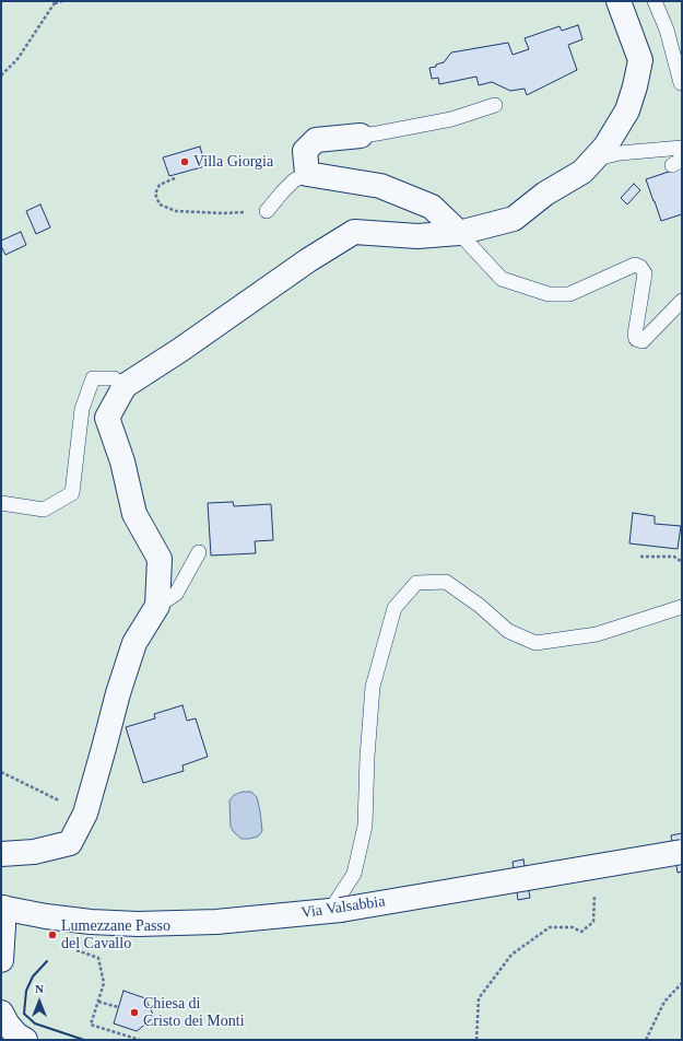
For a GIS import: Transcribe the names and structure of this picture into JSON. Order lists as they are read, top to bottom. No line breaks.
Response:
{"streets":{"street":["Via Valsabbia"]},"places":["Villa Giorgia","Lumezzane Passo del Cavallo","Chiesa di Cristo dei Monti"],"north":"top"}
